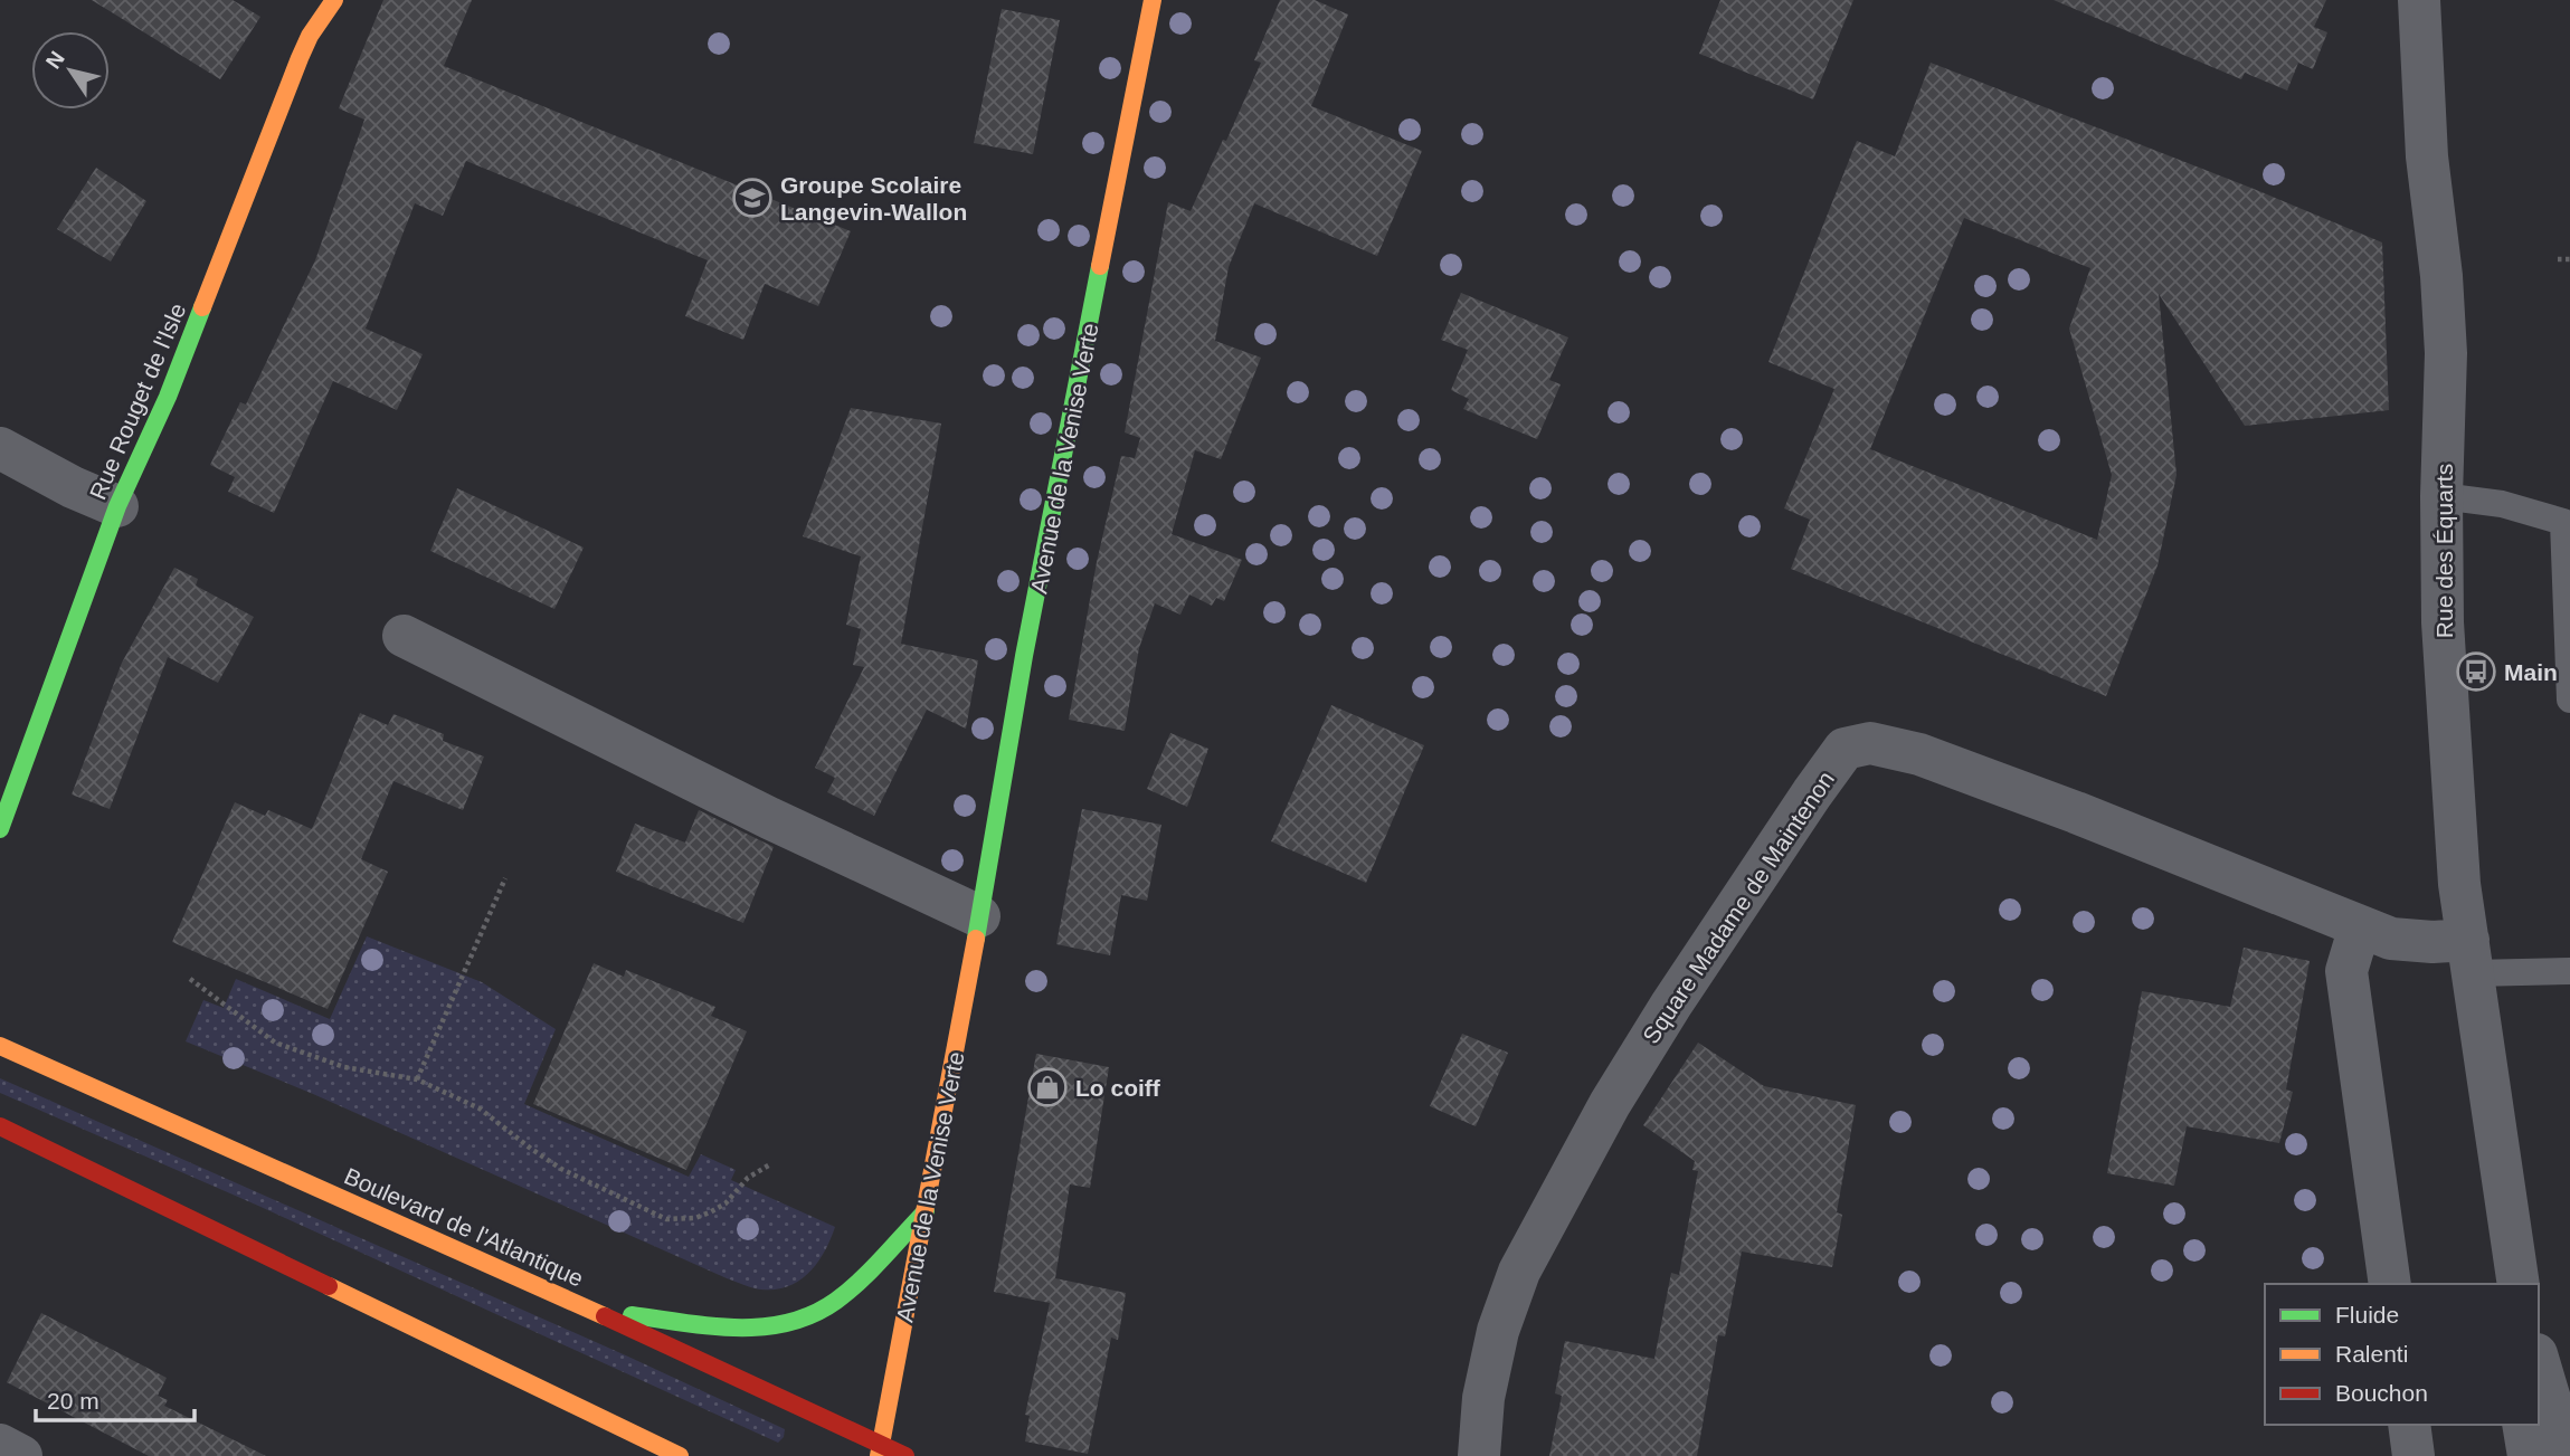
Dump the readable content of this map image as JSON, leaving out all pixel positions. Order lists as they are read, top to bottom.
{
  "streets": {
    "street": [
      "Rue Rouget de l'Isle",
      "Avenue de la Venise Verte",
      "Rue des Équarts",
      "Square Madame de Maintenon",
      "Boulevard de l'Atlantique"
    ]
  },
  "crossings": [
    ["Avenue de la Venise Verte", "Boulevard de l'Atlantique"],
    ["Rue des Équarts", "Square Madame de Maintenon"]
  ],
  "places": {
    "school or university": ["Groupe Scolaire Langevin-Wallon"],
    "bus stop": ["Main"],
    "shop": ["Lo coiff"]
  },
  "legend": ["Fluide", "Ralenti", "Bouchon"],
  "scale_bar": "20 m",
  "north": "top left"
}
